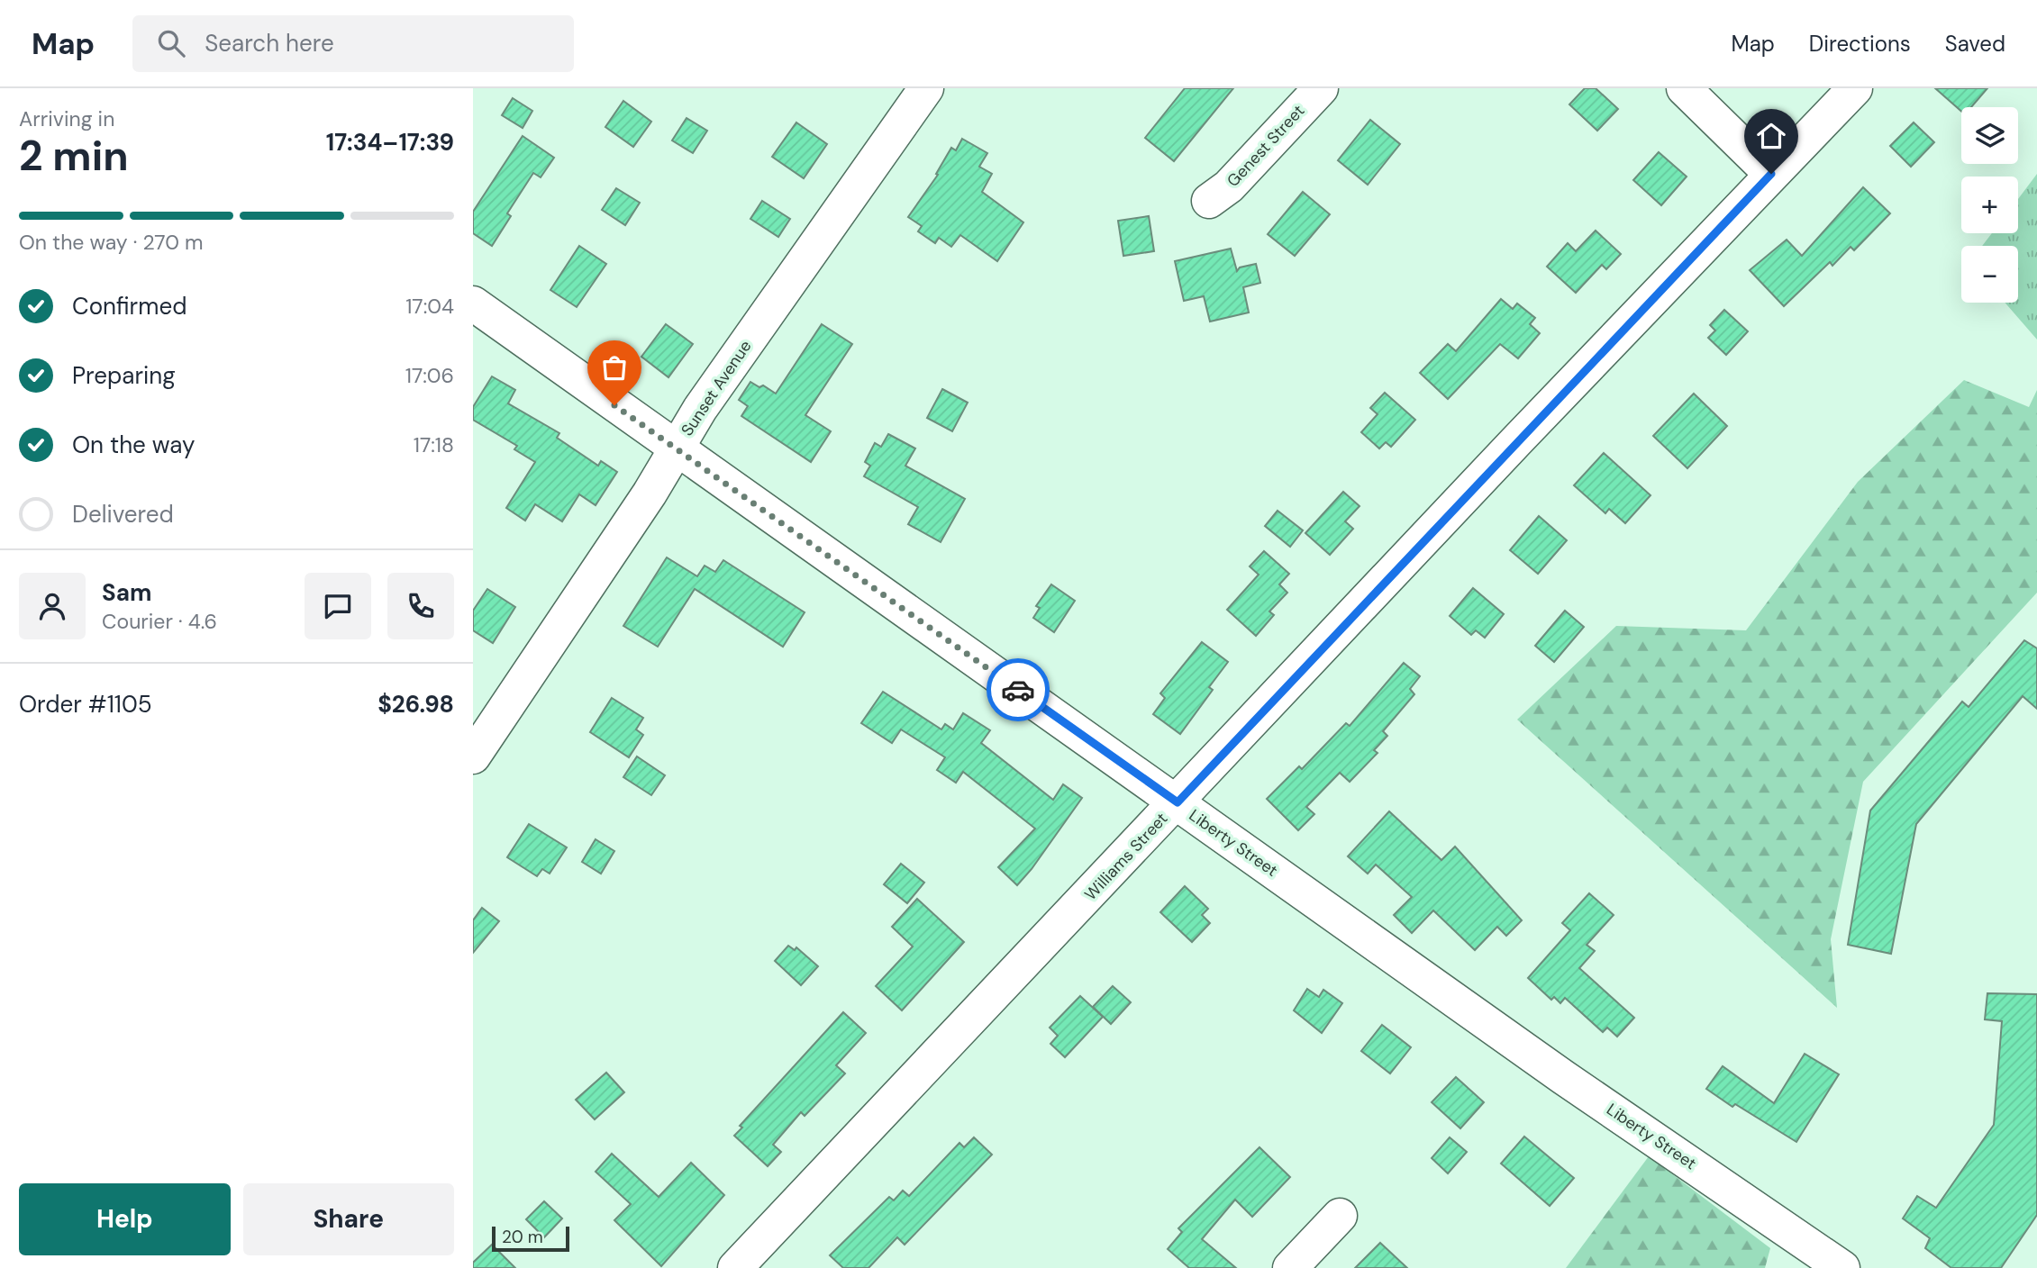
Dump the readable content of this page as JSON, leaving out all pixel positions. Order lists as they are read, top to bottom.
{
  "streets": {
    "street": [
      "Genest Street",
      "Sunset Avenue",
      "Liberty Street",
      "Williams Street"
    ]
  },
  "crossings": [
    ["Sunset Avenue", "Liberty Street"],
    ["Liberty Street", "Williams Street"]
  ],
  "scale_bar": "20 m",
  "page": {
    "header": "Map",
    "search": "Search here",
    "nav": ["Map", "Directions", "Saved"],
    "heading": ["2 min", "Arriving in", "17:34–17:39"],
    "panel": [
      "Sam",
      "Courier · 4.6",
      "Order #1105",
      "$26.98"
    ],
    "map_buttons": ["+", "−"],
    "bar": "On the way · 270 m",
    "list": [
      ["Confirmed", "17:04"],
      ["Preparing", "17:06"],
      ["On the way", "17:18"],
      "Delivered"
    ],
    "buttons": ["Help", "Share"],
    "scale": "20 m"
  }
}
